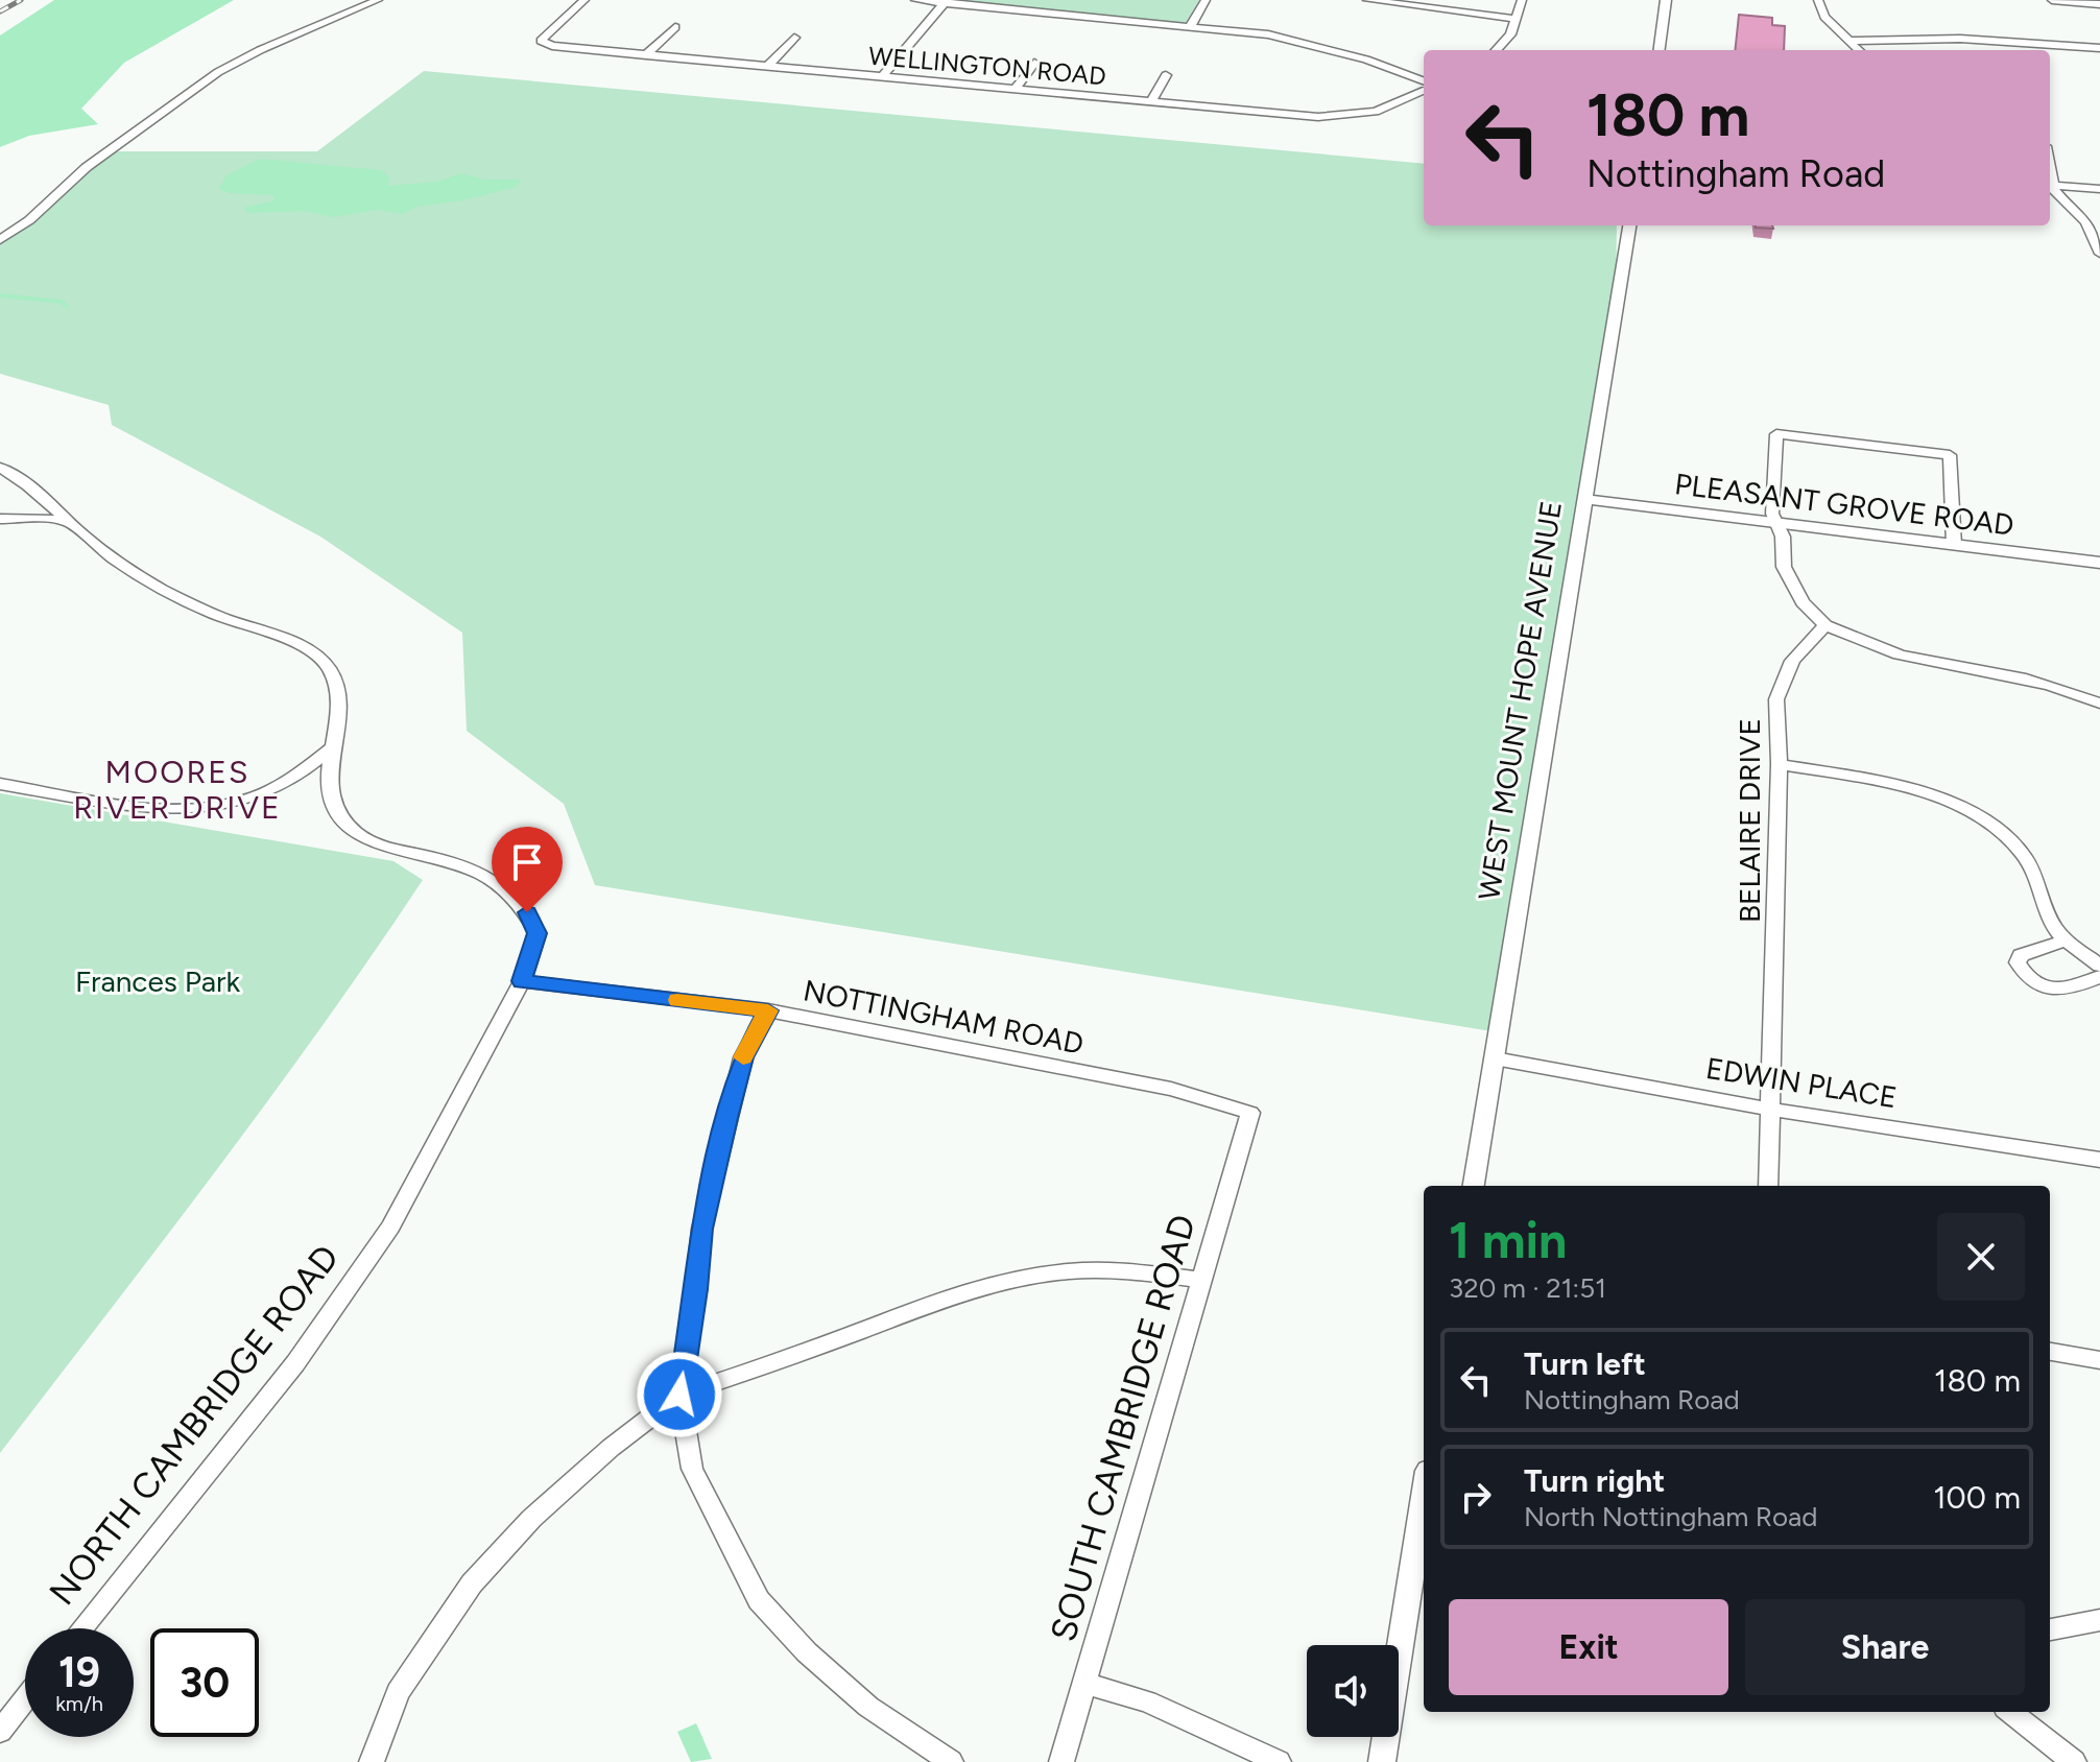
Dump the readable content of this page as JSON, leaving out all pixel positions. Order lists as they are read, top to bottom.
{
  "streets": {
    "street": [
      "WELLINGTON ROAD",
      "PLEASANT GROVE ROAD",
      "WEST MOUNT HOPE AVENUE",
      "BELAIRE DRIVE",
      "NOTTINGHAM ROAD",
      "EDWIN PLACE",
      "NORTH CAMBRIDGE ROAD",
      "SOUTH CAMBRIDGE ROAD"
    ]
  },
  "crossings": [
    ["PLEASANT GROVE ROAD", "WEST MOUNT HOPE AVENUE"],
    ["WEST MOUNT HOPE AVENUE", "EDWIN PLACE"],
    ["BELAIRE DRIVE", "EDWIN PLACE"],
    ["NOTTINGHAM ROAD", "NORTH CAMBRIDGE ROAD"],
    ["NOTTINGHAM ROAD", "SOUTH CAMBRIDGE ROAD"]
  ],
  "districts": ["MOORES RIVER DRIVE"],
  "parks": ["Frances Park"],
  "page": {
    "turn": ["180 m", "Nottingham Road"],
    "heading": ["1 min", "320 m · 21:51"],
    "list": [
      {
        "name": "Turn left",
        "note": "Nottingham Road",
        "value": "180 m"
      },
      {
        "name": "Turn right",
        "note": "North Nottingham Road",
        "value": "100 m"
      }
    ],
    "buttons": ["Exit", "Share"],
    "speed": "19 km/h",
    "limit": "30"
  }
}
